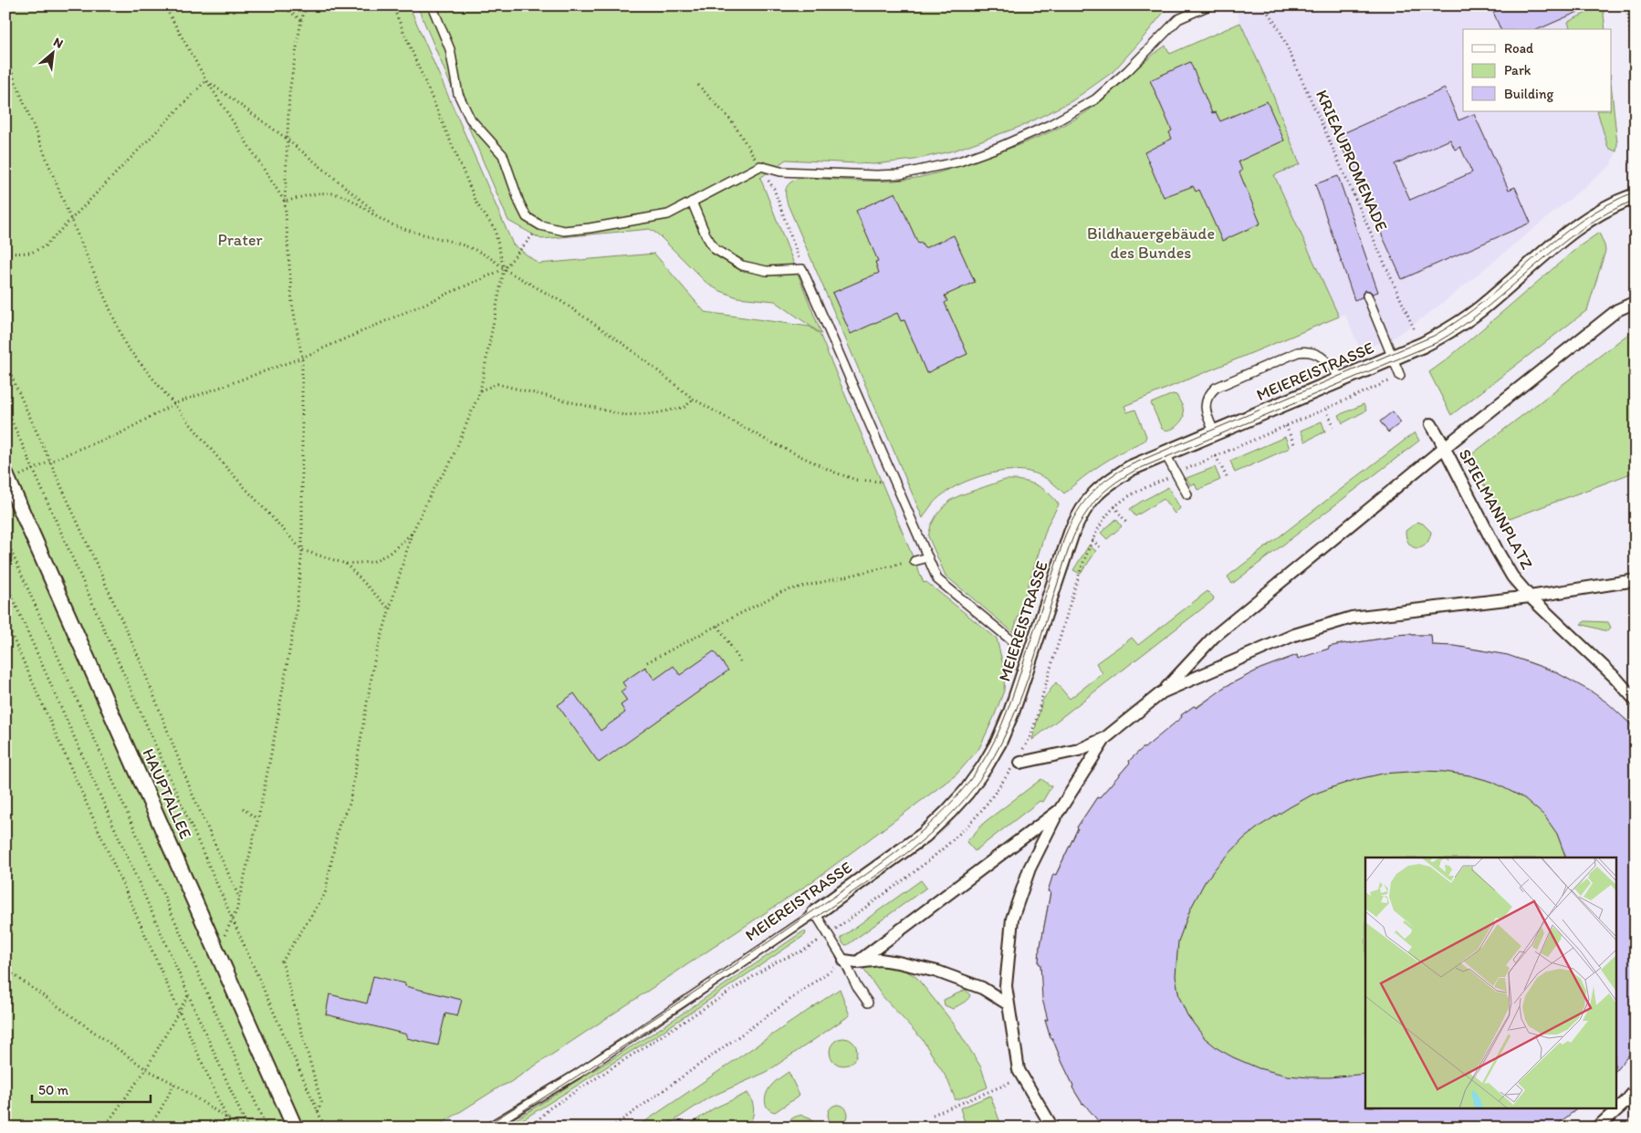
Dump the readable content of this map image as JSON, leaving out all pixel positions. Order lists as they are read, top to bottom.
{
  "streets": {
    "street": ["MEIEREISTRASSE", "SPIELMANNPLATZ", "HAUPTALLEE"],
    "path": ["KRIEAUPROMENADE"]
  },
  "parks": ["Bildhauergebäude des Bundes", "Prater"],
  "legend": ["Road", "Park", "Building"],
  "scale_bar": "50 m",
  "north": "top right"
}
